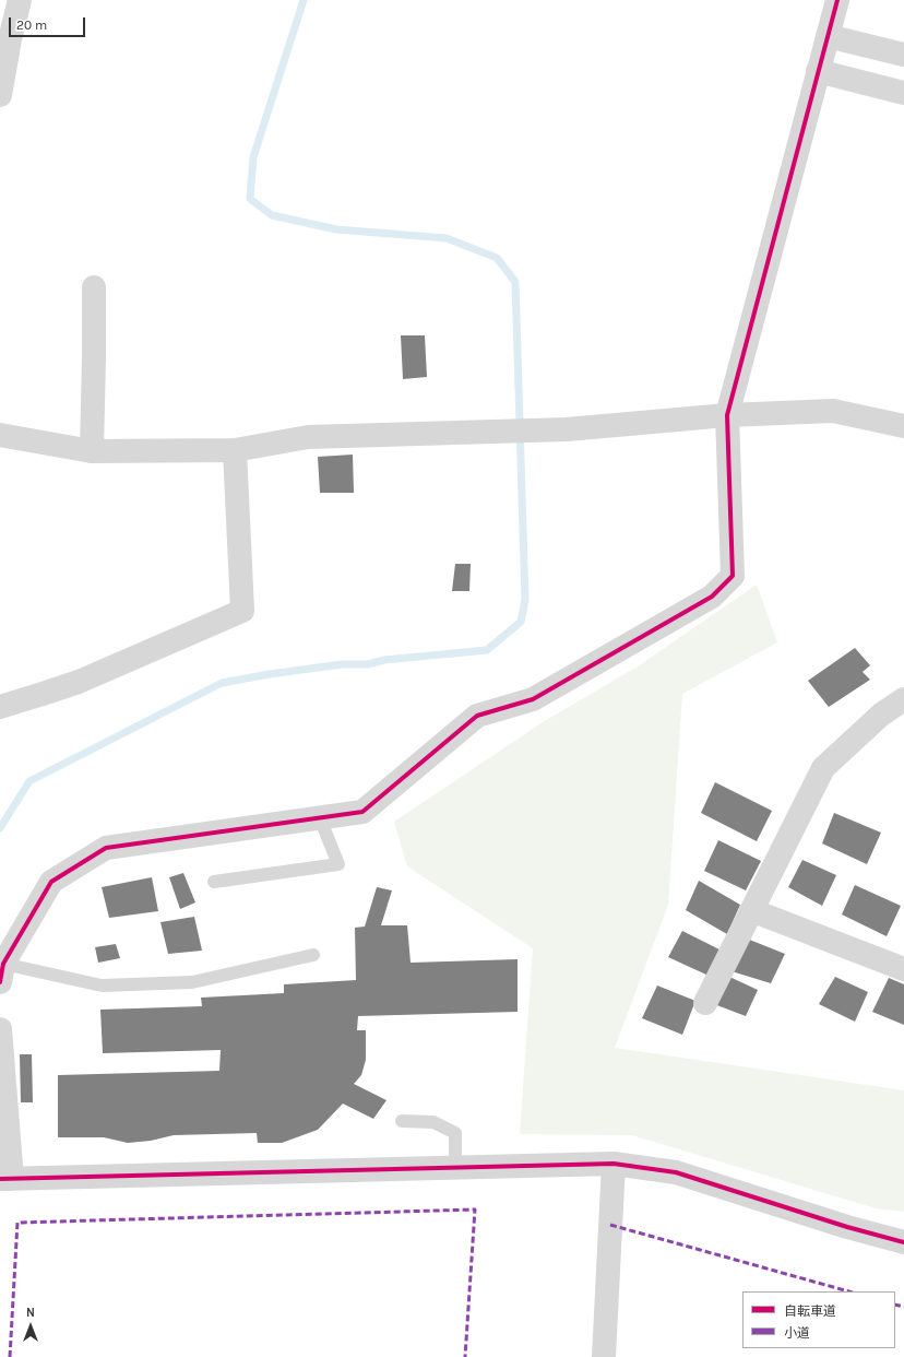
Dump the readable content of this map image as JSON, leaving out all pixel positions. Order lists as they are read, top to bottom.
{
  "legend": ["自転車道", "小道"],
  "scale_bar": "20 m",
  "north": "top"
}
